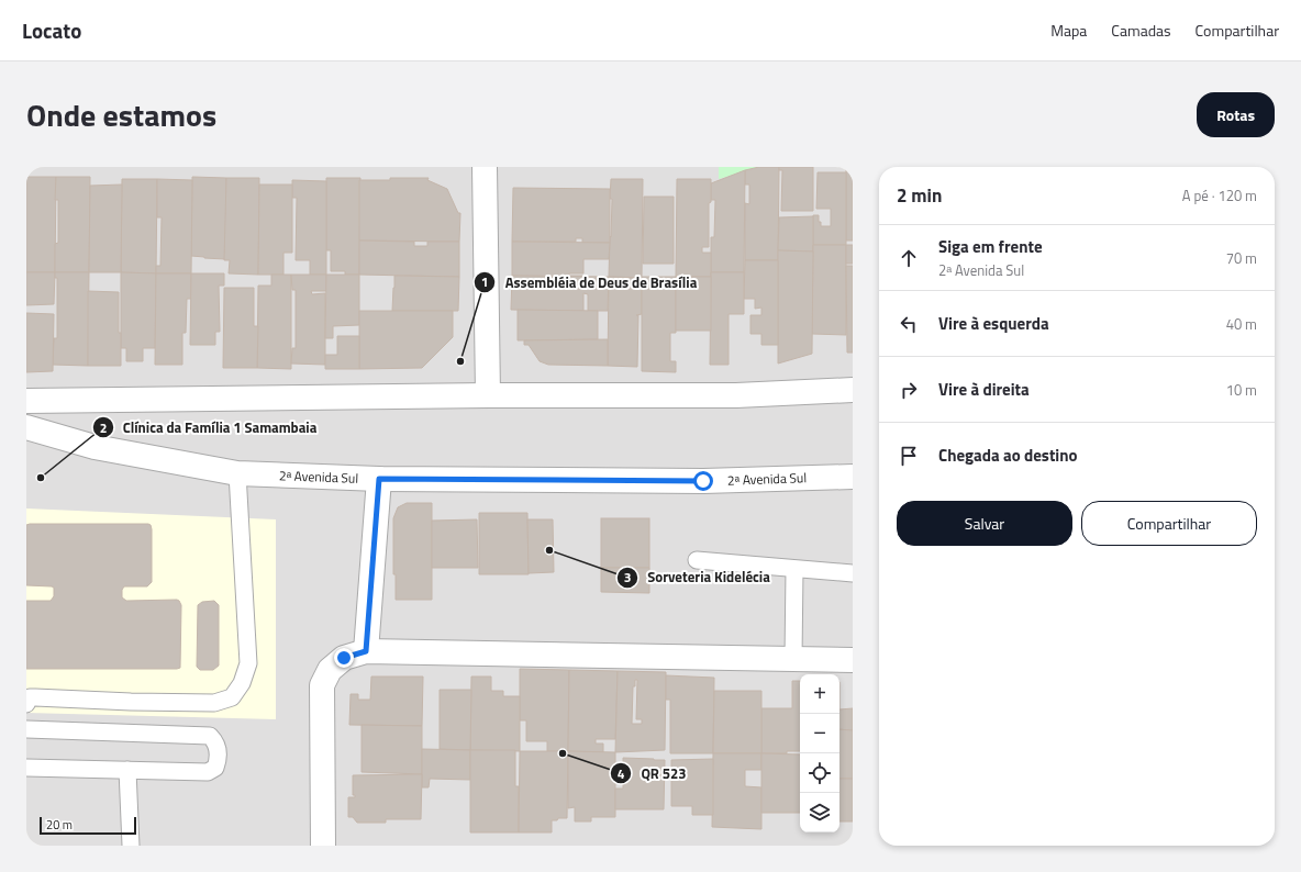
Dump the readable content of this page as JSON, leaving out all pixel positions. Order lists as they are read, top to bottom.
{
  "streets": {
    "street": ["2ᵃ Avenida Sul"]
  },
  "places": [
    "Assembléia de Deus de Brasília",
    "Clínica da Família 1 Samambaia",
    "Sorveteria Kidelécia",
    "QR 523"
  ],
  "scale_bar": "20 m",
  "page": {
    "header": "Locato",
    "nav": ["Mapa", "Camadas", "Compartilhar"],
    "title": "Onde estamos",
    "buttons": [
      "Rotas",
      ["Salvar", "Compartilhar"]
    ],
    "heading": ["2 min", "A pé · 120 m"],
    "list": [
      ["Siga em frente", "2ᵃ Avenida Sul", "70 m"],
      ["Vire à esquerda", "40 m"],
      ["Vire à direita", "10 m"],
      "Chegada ao destino"
    ],
    "map_buttons": ["+", "−"],
    "scale": "20 m"
  }
}
